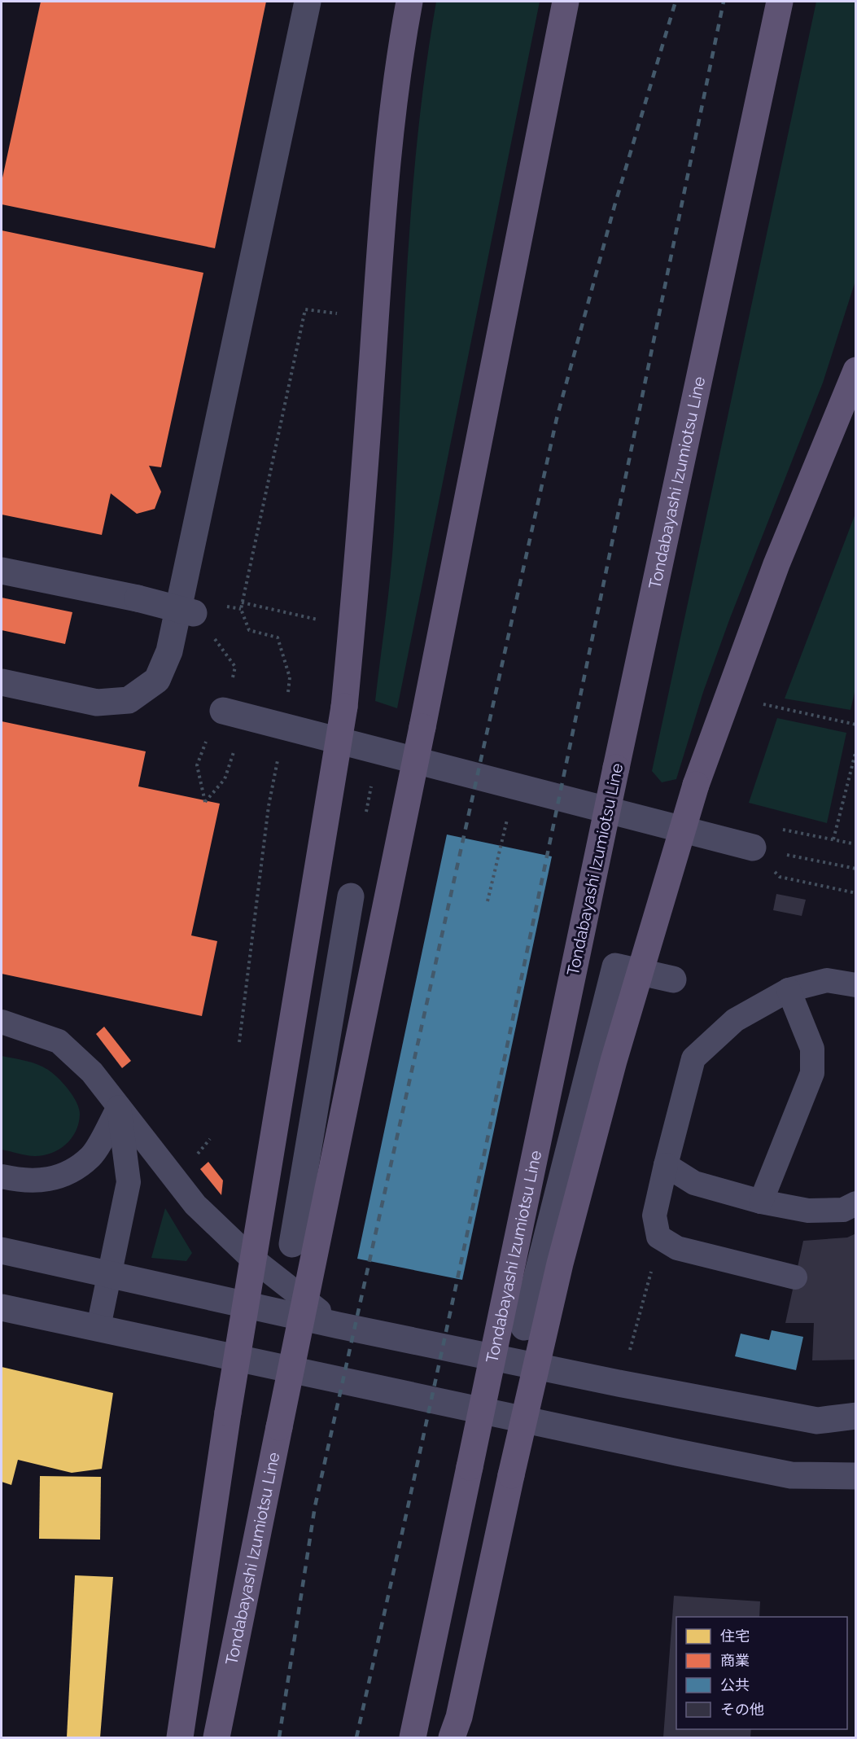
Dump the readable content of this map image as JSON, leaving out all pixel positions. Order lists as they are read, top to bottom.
{
  "streets": {
    "main road": ["Tondabayashi Izumiotsu Line"]
  },
  "legend": [
    "住宅",
    "商業",
    "公共",
    "その他"
  ]
}
